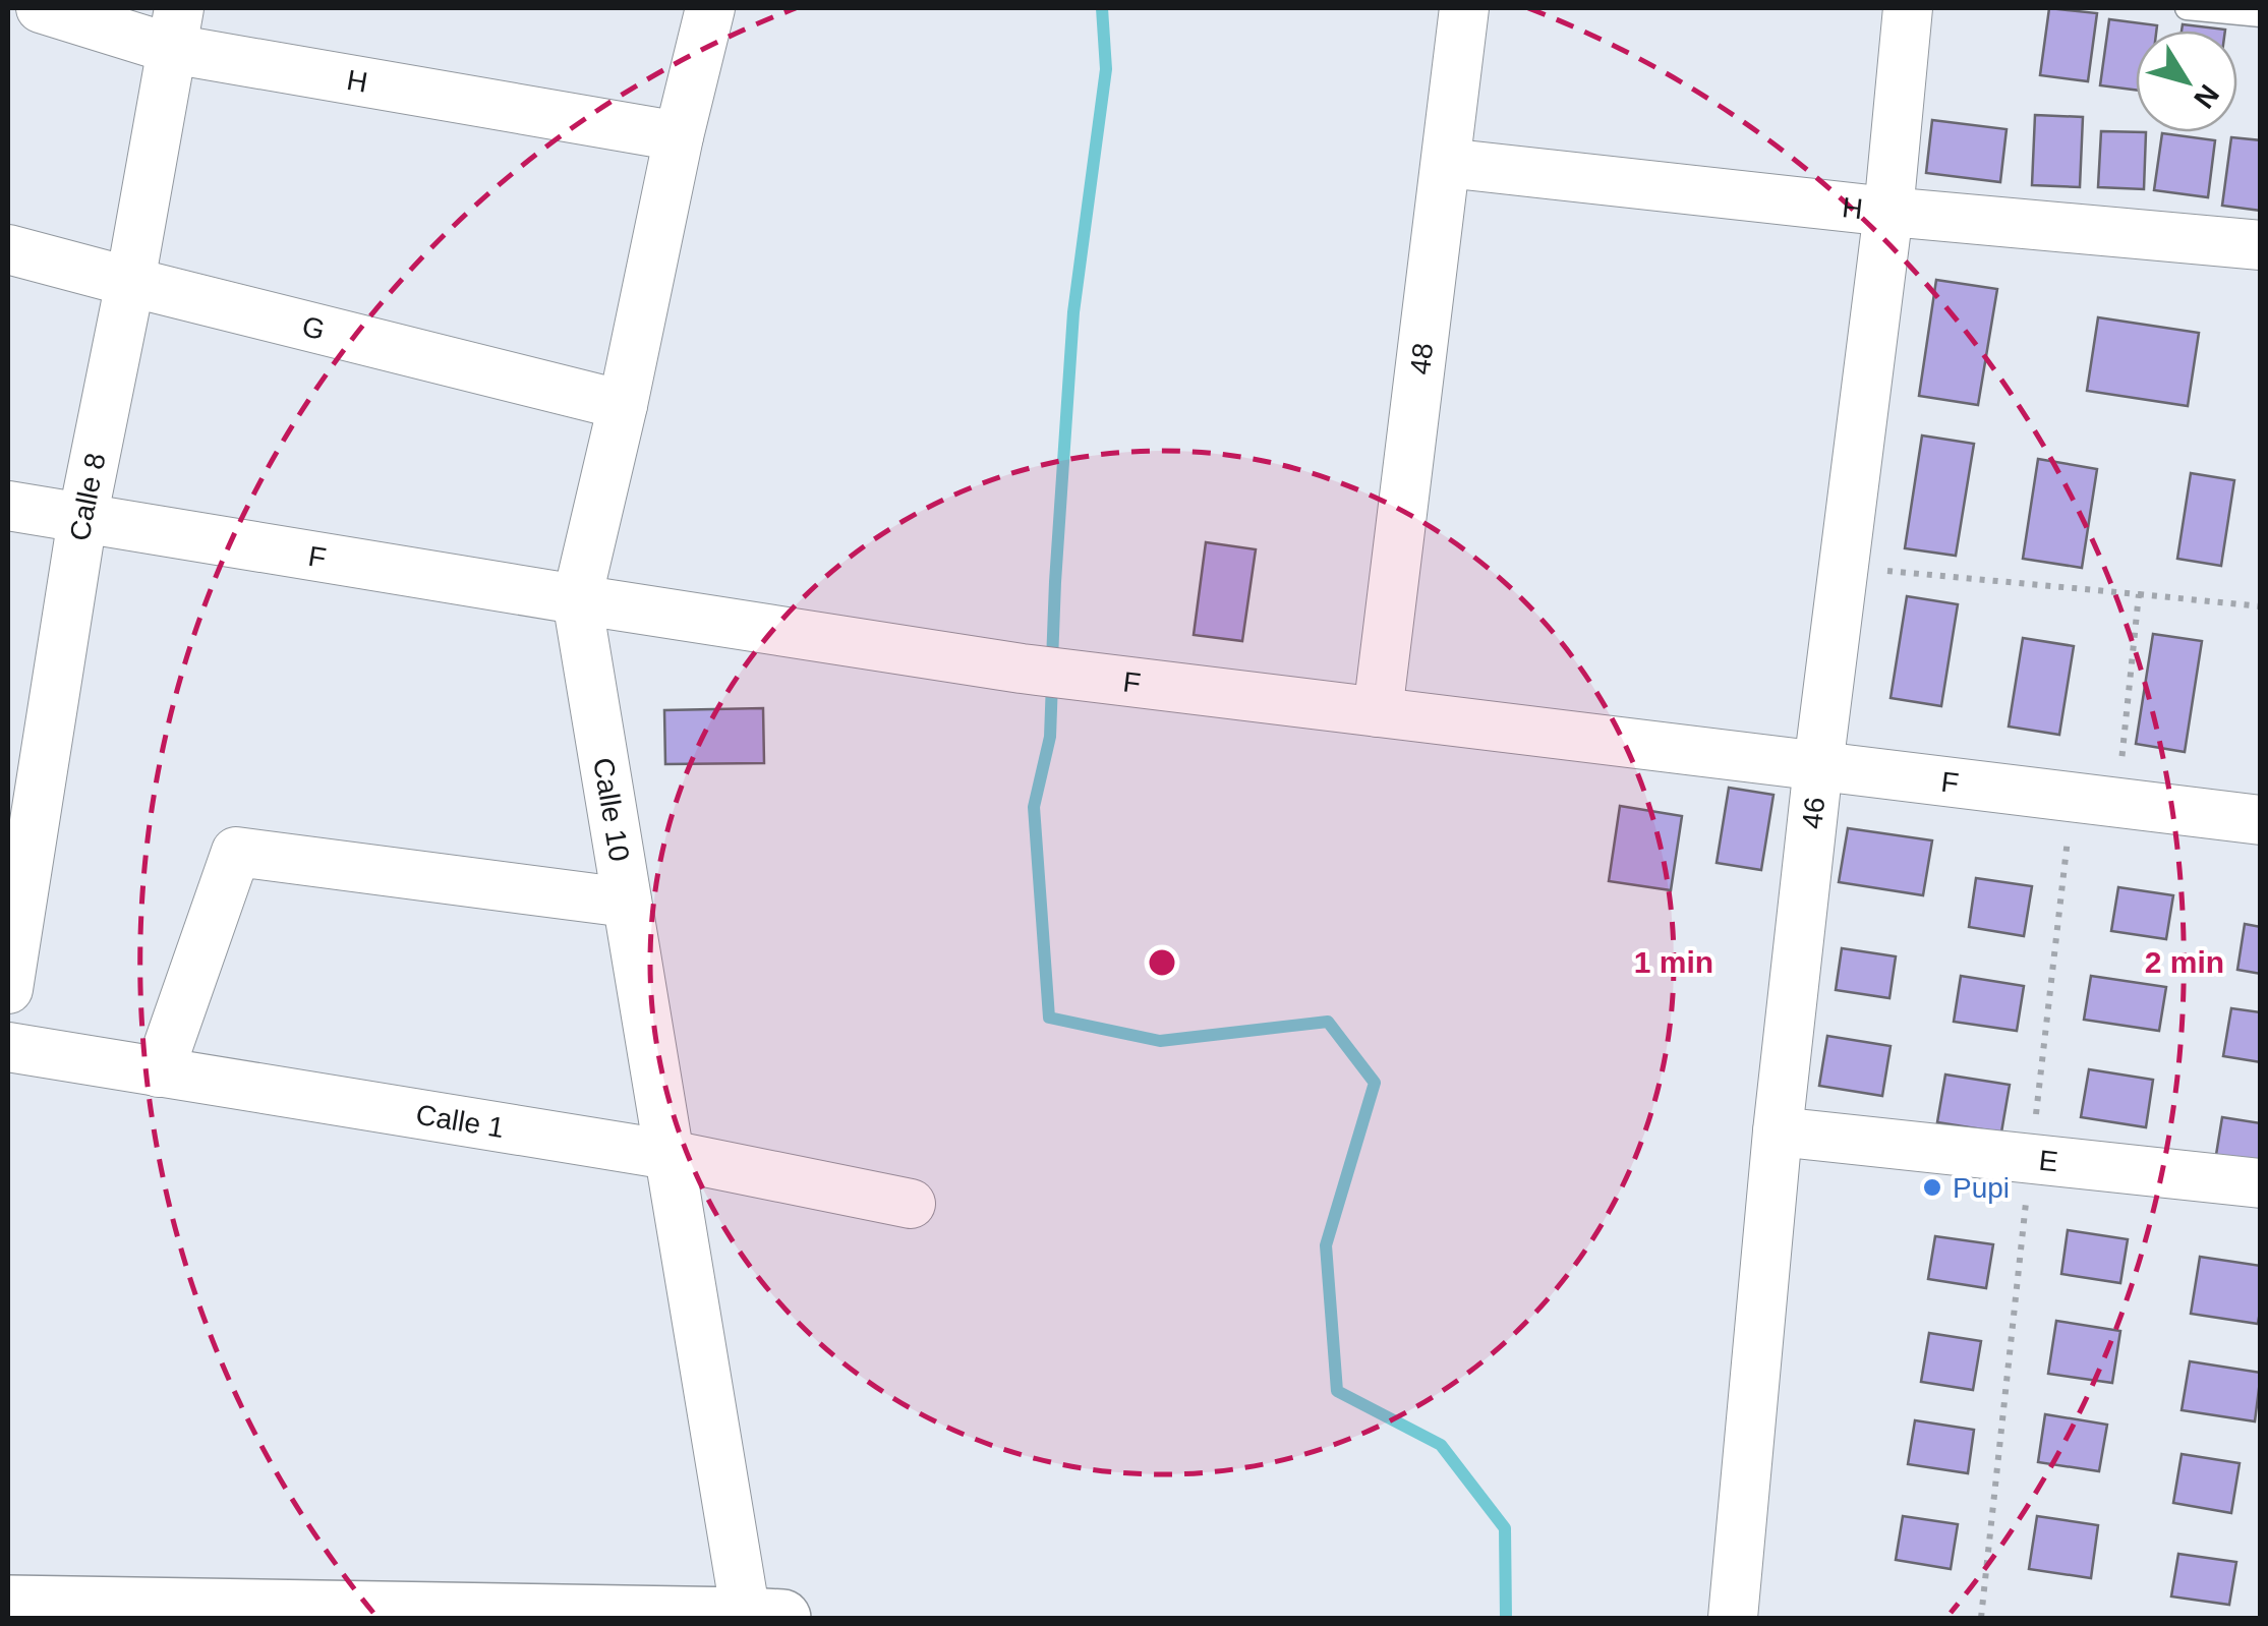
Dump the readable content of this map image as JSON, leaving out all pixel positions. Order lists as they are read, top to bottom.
{
  "streets": {
    "street": [
      "H",
      "G",
      "48",
      "Calle 8",
      "F",
      "Calle 10",
      "46",
      "Calle 1",
      "E"
    ]
  },
  "crossings": [
    ["H", "48"],
    ["H", "Calle 8"],
    ["H", "Calle 10"],
    ["H", "46"],
    ["G", "Calle 8"],
    ["G", "Calle 10"],
    ["48", "F"],
    ["Calle 8", "F"],
    ["F", "Calle 10"],
    ["F", "46"],
    ["Calle 10", "Calle 1"],
    ["46", "E"]
  ],
  "places": ["Pupi"],
  "north": "bottom right",
  "rings": ["1 min", "2 min"]
}
